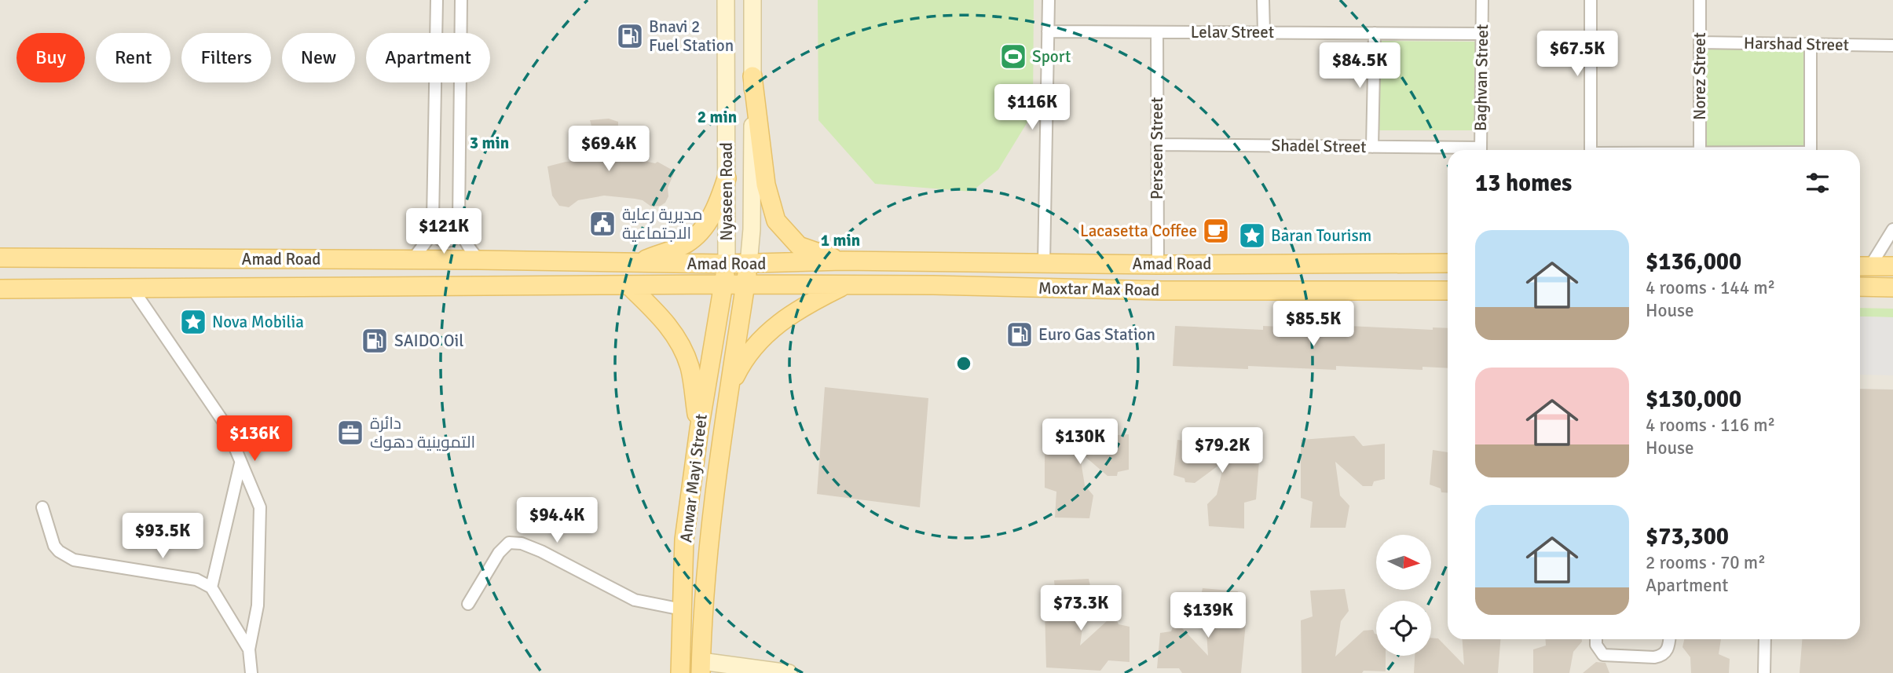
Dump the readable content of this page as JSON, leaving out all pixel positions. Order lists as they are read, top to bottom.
{
  "streets": {
    "main road": [
      "Nyaseen Road",
      "Amad Road",
      "Moxtar Max Road",
      "Anwar Mayi Street"
    ],
    "street": [
      "Lelav Street",
      "Harshad Street",
      "Norez Street",
      "Baghvan Street",
      "Shadel Street",
      "Perseen Street"
    ]
  },
  "crossings": [
    ["Lelav Street", "Baghvan Street"],
    ["Lelav Street", "Perseen Street"],
    ["Harshad Street", "Norez Street"],
    ["Shadel Street", "Perseen Street"],
    ["Perseen Street", "Amad Road"],
    ["Nyaseen Road", "Amad Road"],
    ["Nyaseen Road", "Anwar Mayi Street"],
    ["Amad Road", "Moxtar Max Road"],
    ["Amad Road", "Anwar Mayi Street"],
    ["Moxtar Max Road", "Anwar Mayi Street"]
  ],
  "places": {
    "fuel station": ["Bnavi 2 Fuel Station", "Euro Gas Station", "SAIDO Oil"],
    "sports": ["Sport"],
    "public building": ["مديرية رعاية الاجتماعية"],
    "cafe": ["Lacasetta Coffee"],
    "place": ["Baran Tourism", "Nova Mobilia"],
    "office": ["دائرة التموينية دهوك"]
  },
  "north": "right",
  "page": {
    "price": [
      "$67.5K",
      "$84.5K",
      "$116K",
      "$69.4K",
      "$121K",
      "$85.5K",
      "$136K",
      "$130K",
      "$79.2K",
      "$94.4K",
      "$93.5K",
      "$73.3K",
      "$139K"
    ],
    "chip": [
      "Buy",
      "Rent",
      "Filters",
      "New",
      "Apartment"
    ],
    "heading": "13 homes",
    "list": [
      {
        "name": "$136,000",
        "note": "4 rooms · 144 m² · House"
      },
      {
        "name": "$130,000",
        "note": "4 rooms · 116 m² · House"
      },
      {
        "name": "$73,300",
        "note": "2 rooms · 70 m² · Apartment"
      }
    ]
  },
  "rings": ["2 min", "3 min", "1 min"]
}
